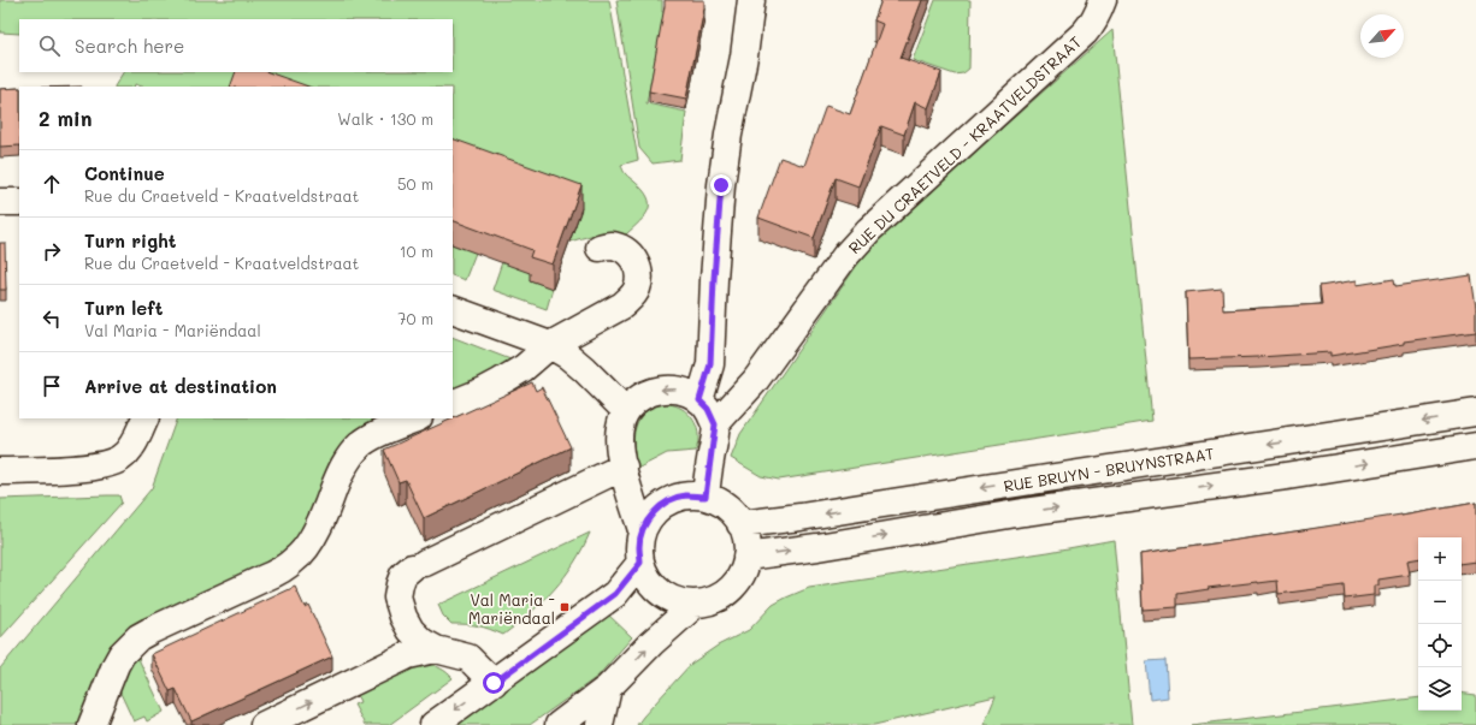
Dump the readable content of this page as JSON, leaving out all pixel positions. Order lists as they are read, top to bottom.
{
  "streets": {
    "street": ["RUE DU CRAETVELD - KRAATVELDSTRAAT", "RUE BRUYN - BRUYNSTRAAT"]
  },
  "places": {
    "transit": ["Val Maria - Mariëndaal"]
  },
  "north": "top right",
  "page": {
    "search": "Search here",
    "heading": ["2 min", "Walk · 130 m"],
    "list": [
      ["Continue", "Rue du Craetveld - Kraatveldstraat", "50 m"],
      ["Turn right", "Rue du Craetveld - Kraatveldstraat", "10 m"],
      ["Turn left", "Val Maria - Mariëndaal", "70 m"],
      "Arrive at destination"
    ],
    "map_buttons": ["+", "−"]
  }
}
